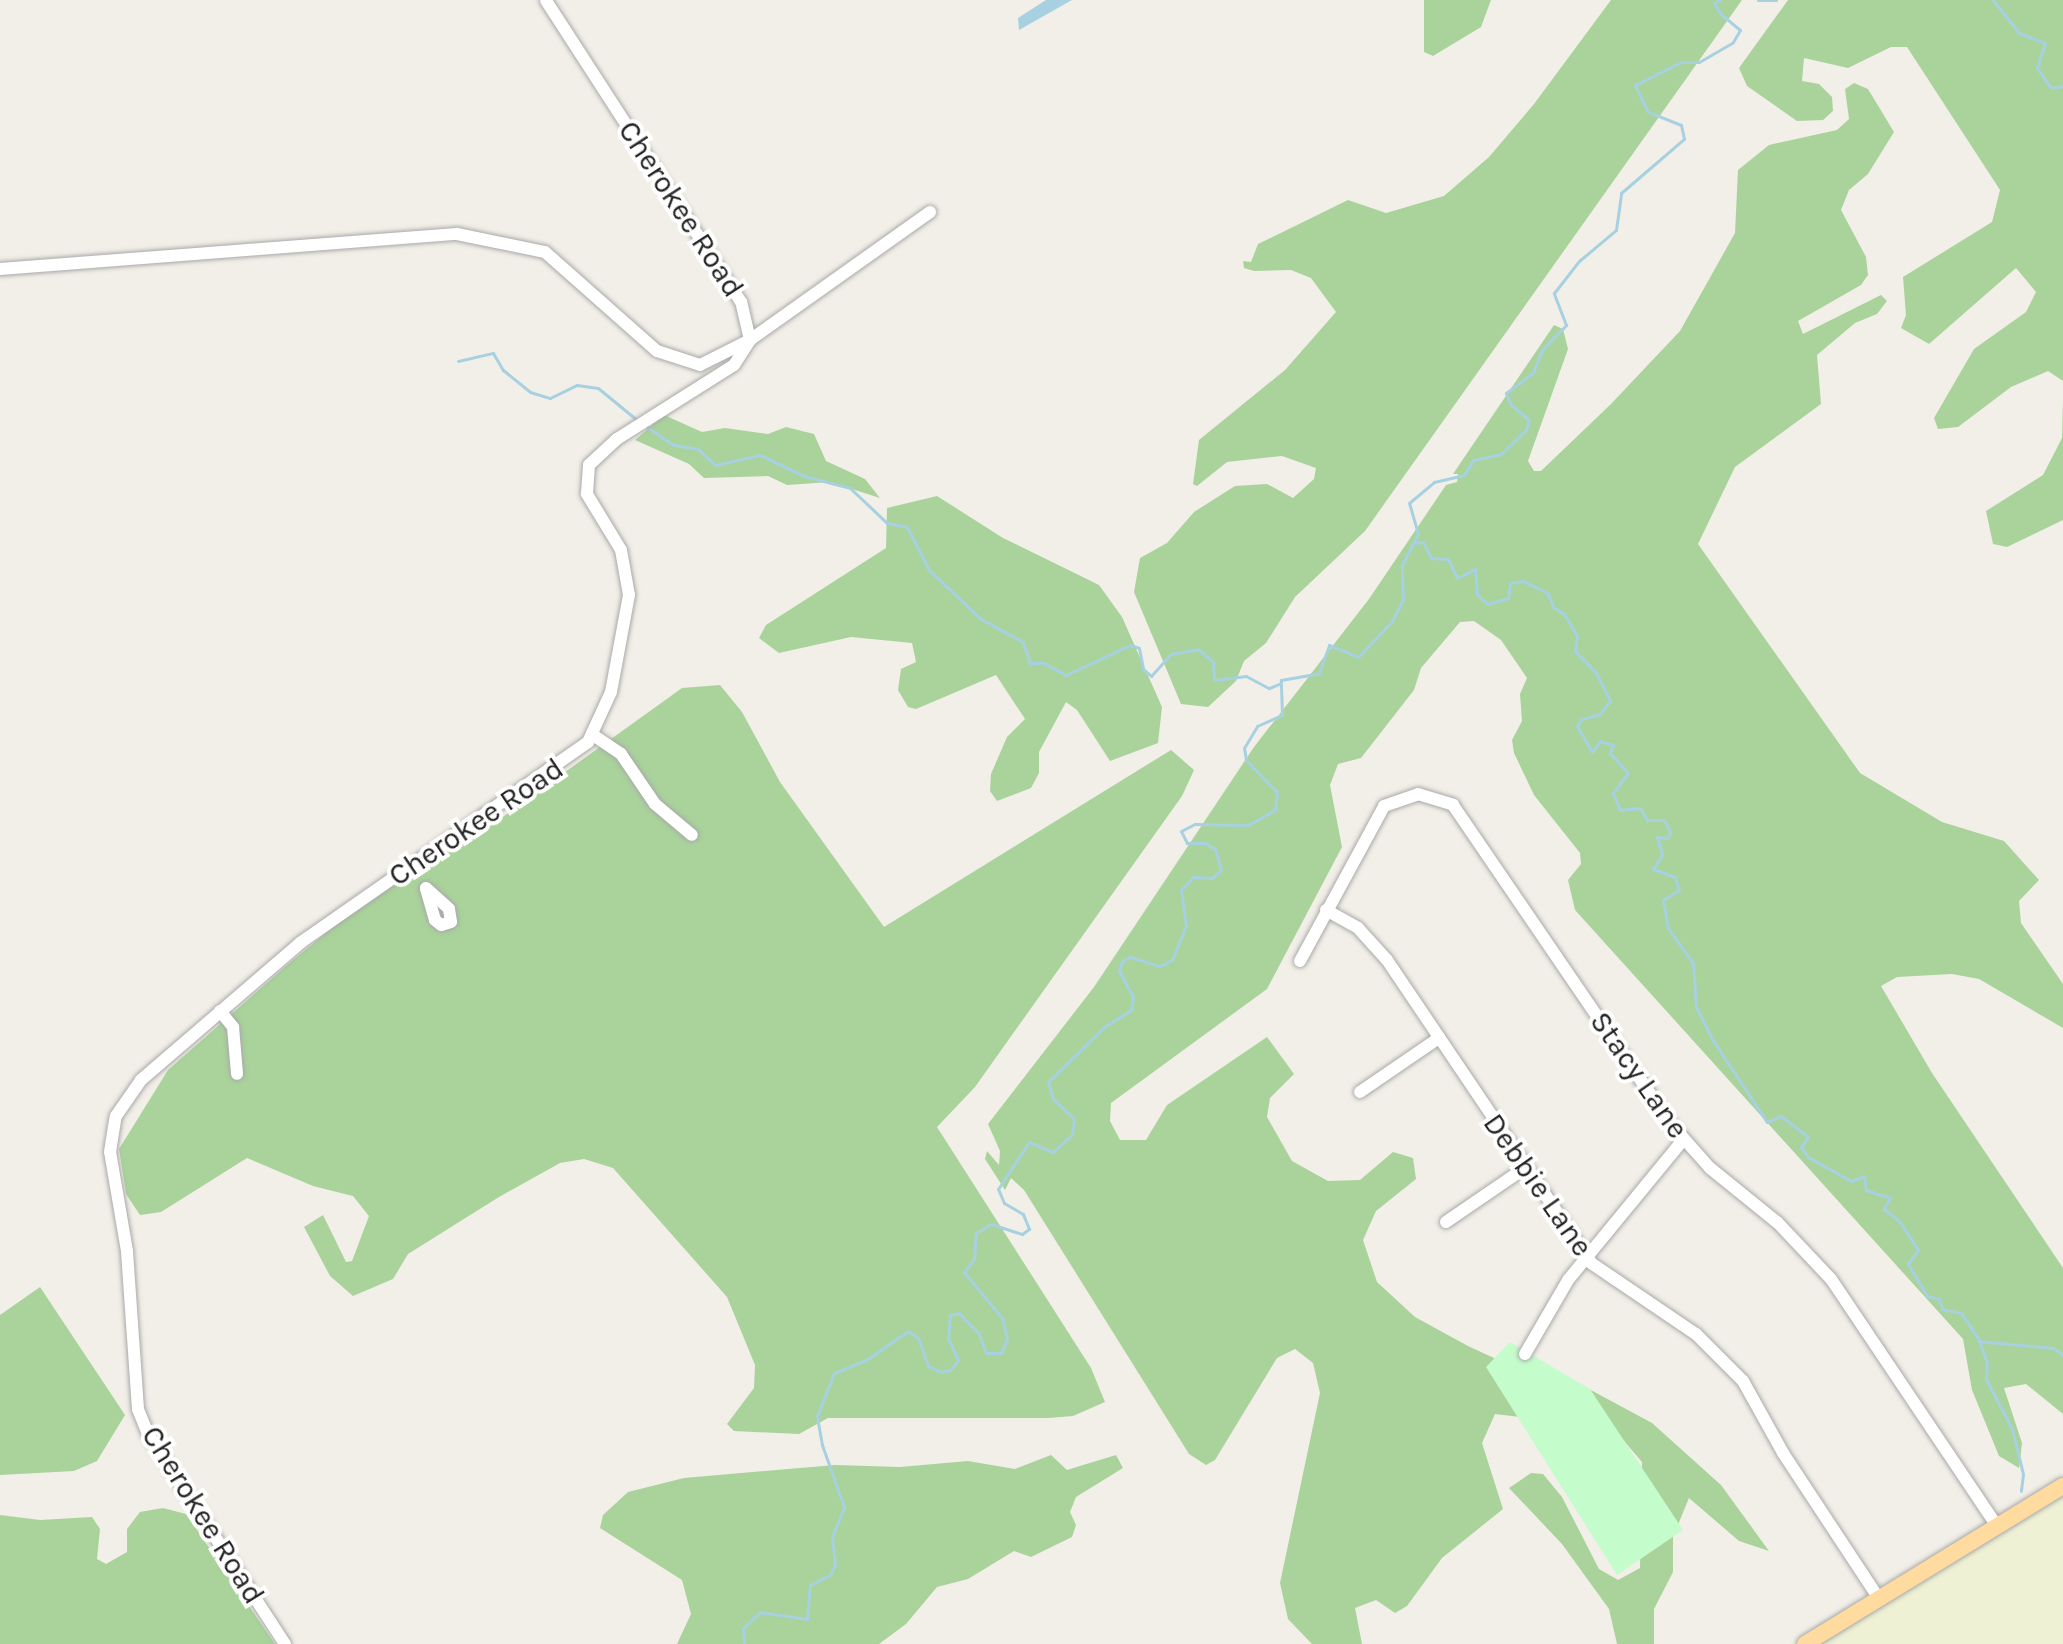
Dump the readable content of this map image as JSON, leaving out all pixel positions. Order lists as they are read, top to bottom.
{
  "streets": {
    "street": ["Cherokee Road", "Stacy Lane", "Debbie Lane"]
  },
  "crossings": [
    ["Stacy Lane", "Debbie Lane"]
  ]
}
